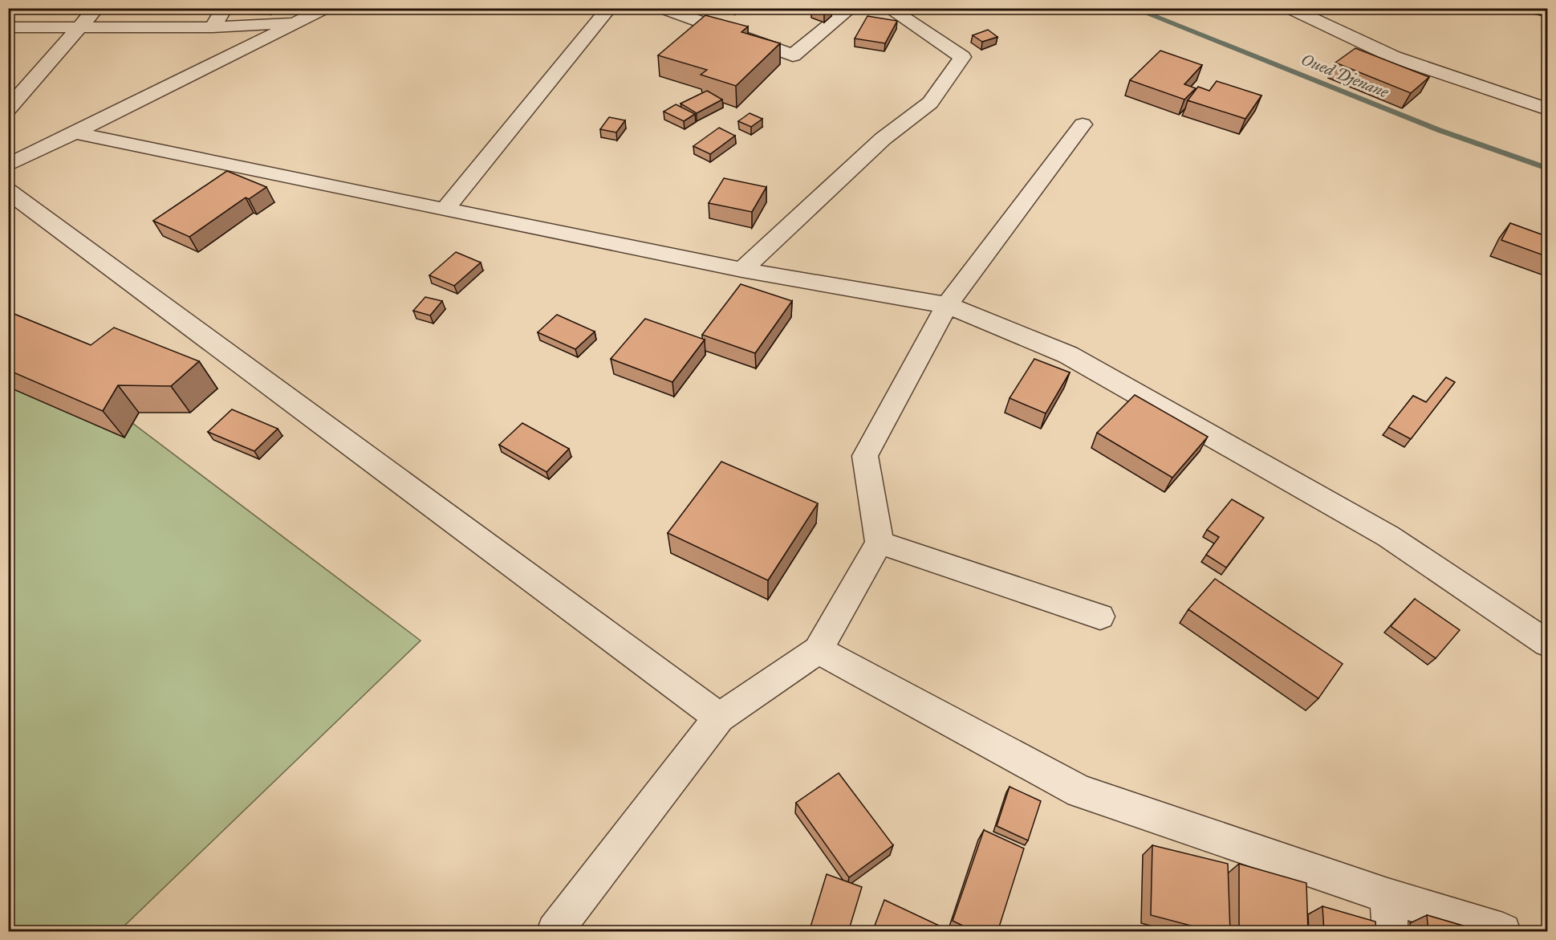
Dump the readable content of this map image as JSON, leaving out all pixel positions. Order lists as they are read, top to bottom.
{
  "water": ["Oued Djenane"]
}
